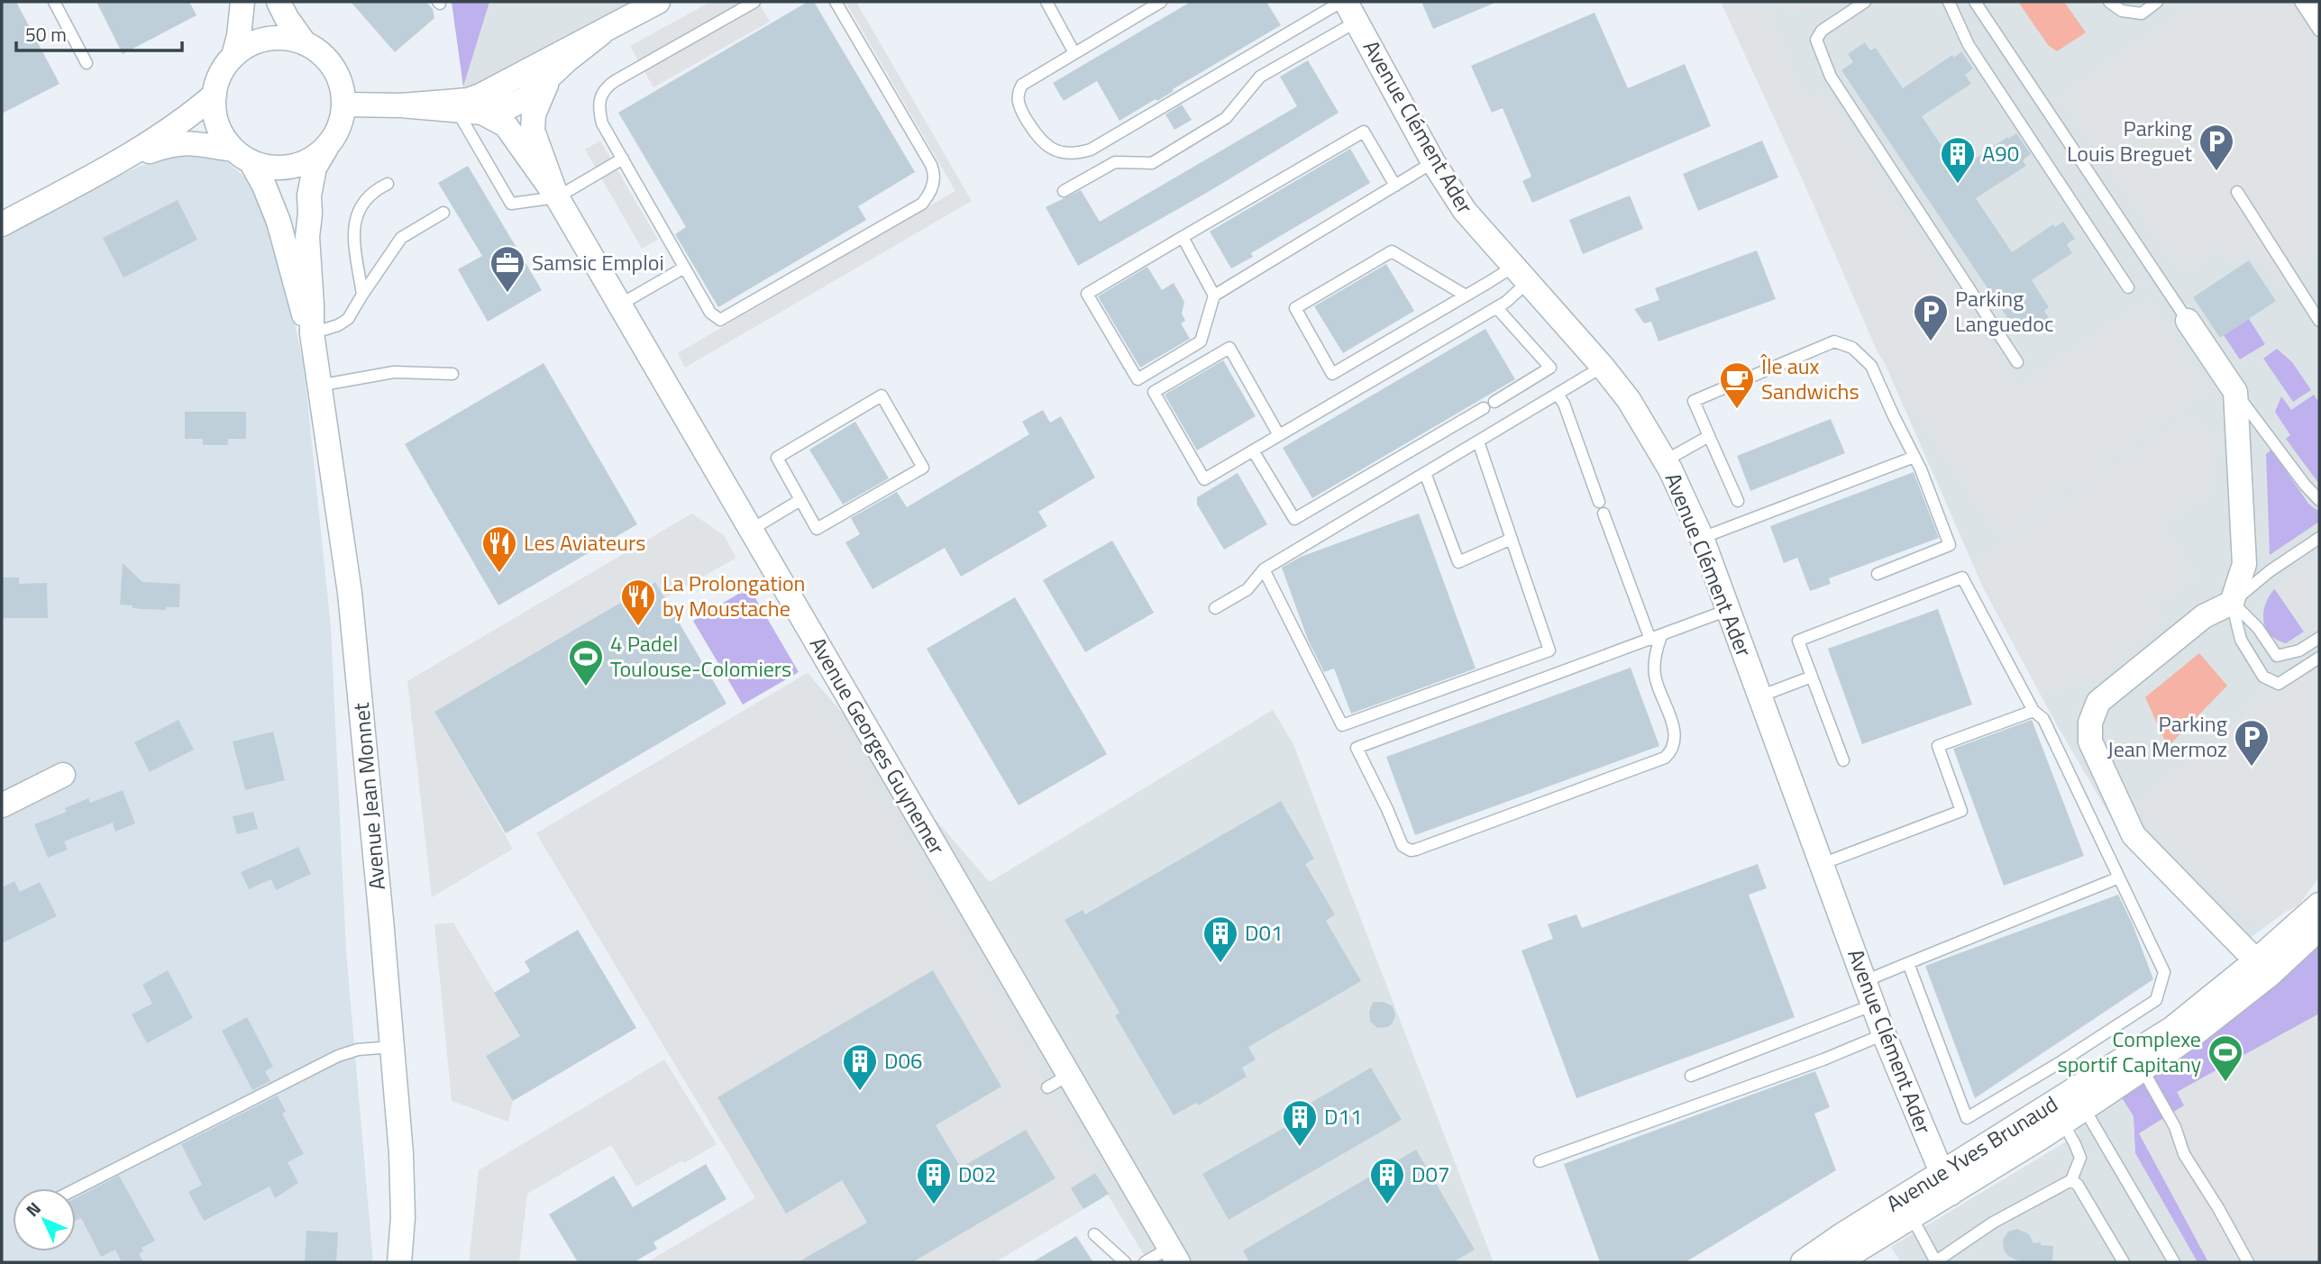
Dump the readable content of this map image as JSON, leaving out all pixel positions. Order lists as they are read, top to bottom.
{
  "streets": {
    "street": [
      "Avenue Clément Ader",
      "Avenue Georges Guynemer",
      "Avenue Jean Monnet",
      "Avenue Yves Brunaud"
    ]
  },
  "crossings": [
    ["Avenue Clément Ader", "Avenue Yves Brunaud"]
  ],
  "places": {
    "parking": ["Parking Louis Breguet", "Parking Languedoc", "Parking Jean Mermoz"],
    "building": [
      "A90",
      "D01",
      "D06",
      "D11",
      "D02",
      "D07"
    ],
    "office": ["Samsic Emploi"],
    "cafe": ["Île aux Sandwichs"],
    "restaurant": ["Les Aviateurs", "La Prolongation by Moustache"],
    "sports": ["4 Padel Toulouse-Colomiers", "Complexe sportif Capitany"]
  },
  "scale_bar": "50 m",
  "north": "top left"
}
